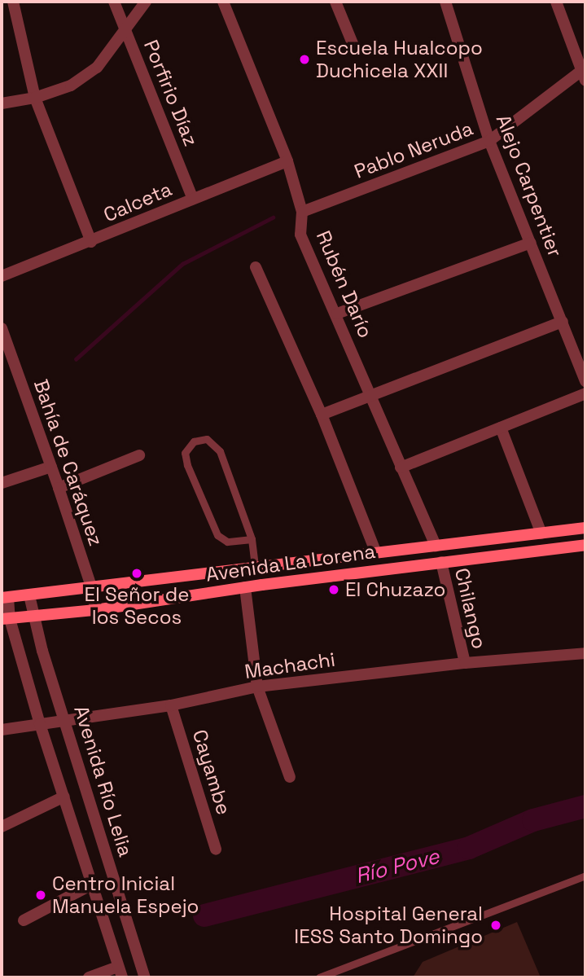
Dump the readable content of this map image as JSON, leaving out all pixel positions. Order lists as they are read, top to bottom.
{
  "streets": {
    "main road": ["Avenida La Lorena"],
    "street": [
      "Porfirio Díaz",
      "Pablo Neruda",
      "Alejo Carpentier",
      "Calceta",
      "Rubén Darío",
      "Bahía de Caráquez",
      "Chilango",
      "Machachi",
      "Cayambe",
      "Avenida Río Lelia"
    ]
  },
  "crossings": [
    ["Porfirio Díaz", "Calceta"],
    ["Pablo Neruda", "Alejo Carpentier"],
    ["Pablo Neruda", "Rubén Darío"],
    ["Calceta", "Rubén Darío"],
    ["Rubén Darío", "Avenida La Lorena"],
    ["Bahía de Caráquez", "Avenida La Lorena"],
    ["Avenida La Lorena", "Chilango"],
    ["Avenida La Lorena", "Avenida Río Lelia"],
    ["Chilango", "Machachi"],
    ["Machachi", "Cayambe"],
    ["Machachi", "Avenida Río Lelia"]
  ],
  "water": ["Río Pove"],
  "places": [
    "Escuela Hualcopo Duchicela XXII",
    "El Señor de los Secos",
    "El Chuzazo",
    "Centro Inicial Manuela Espejo",
    "Hospital General IESS Santo Domingo"
  ]
}
